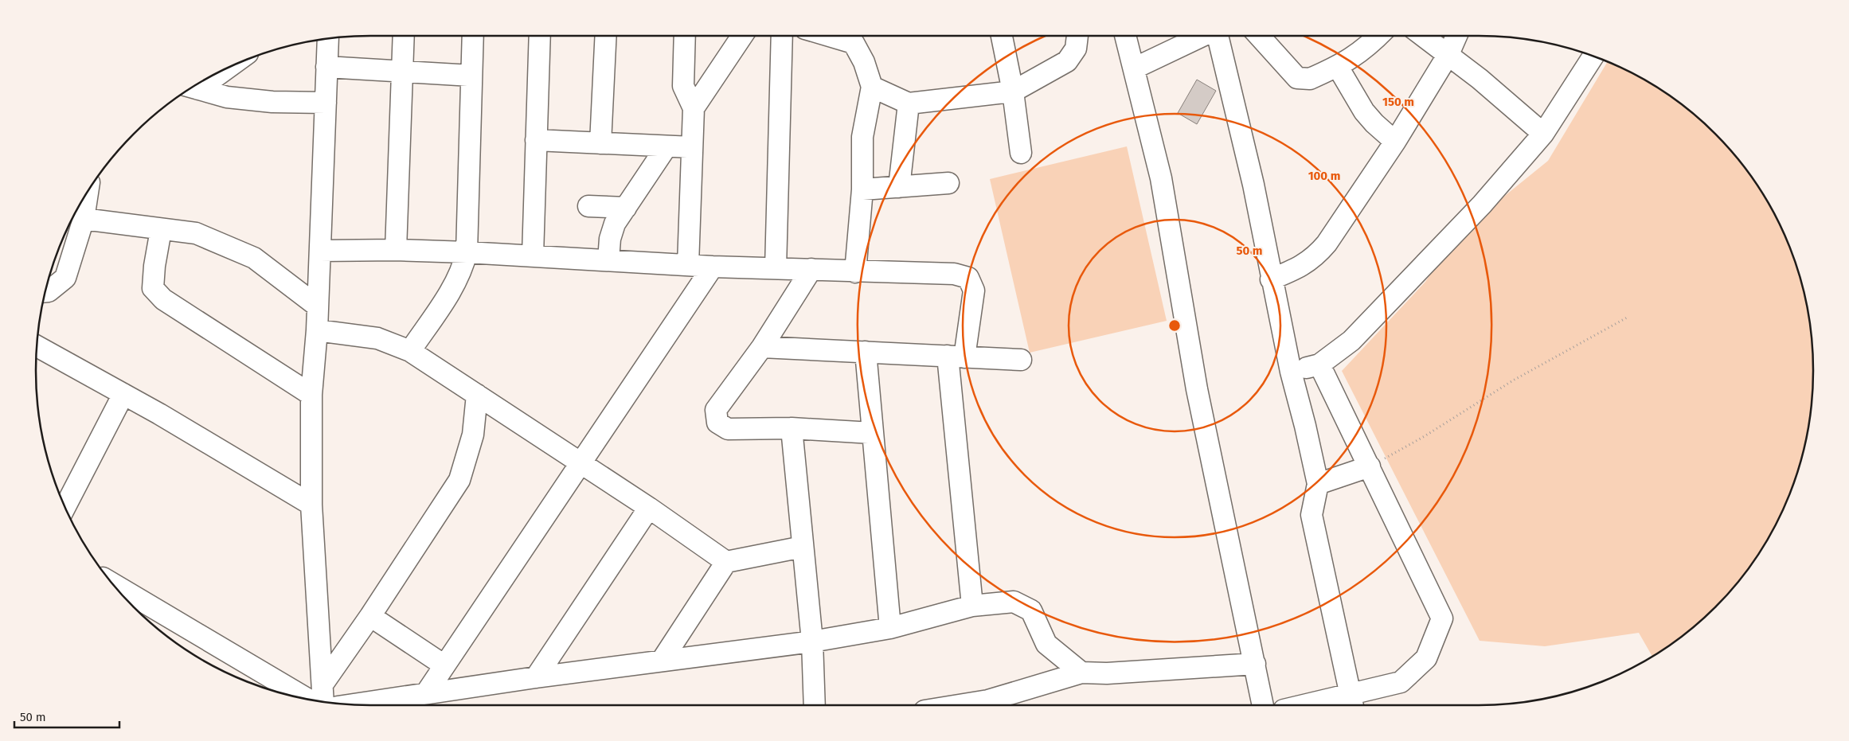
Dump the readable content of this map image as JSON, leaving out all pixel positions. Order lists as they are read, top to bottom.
{
  "scale_bar": "50 m",
  "rings": ["150 m", "100 m", "50 m"]
}
